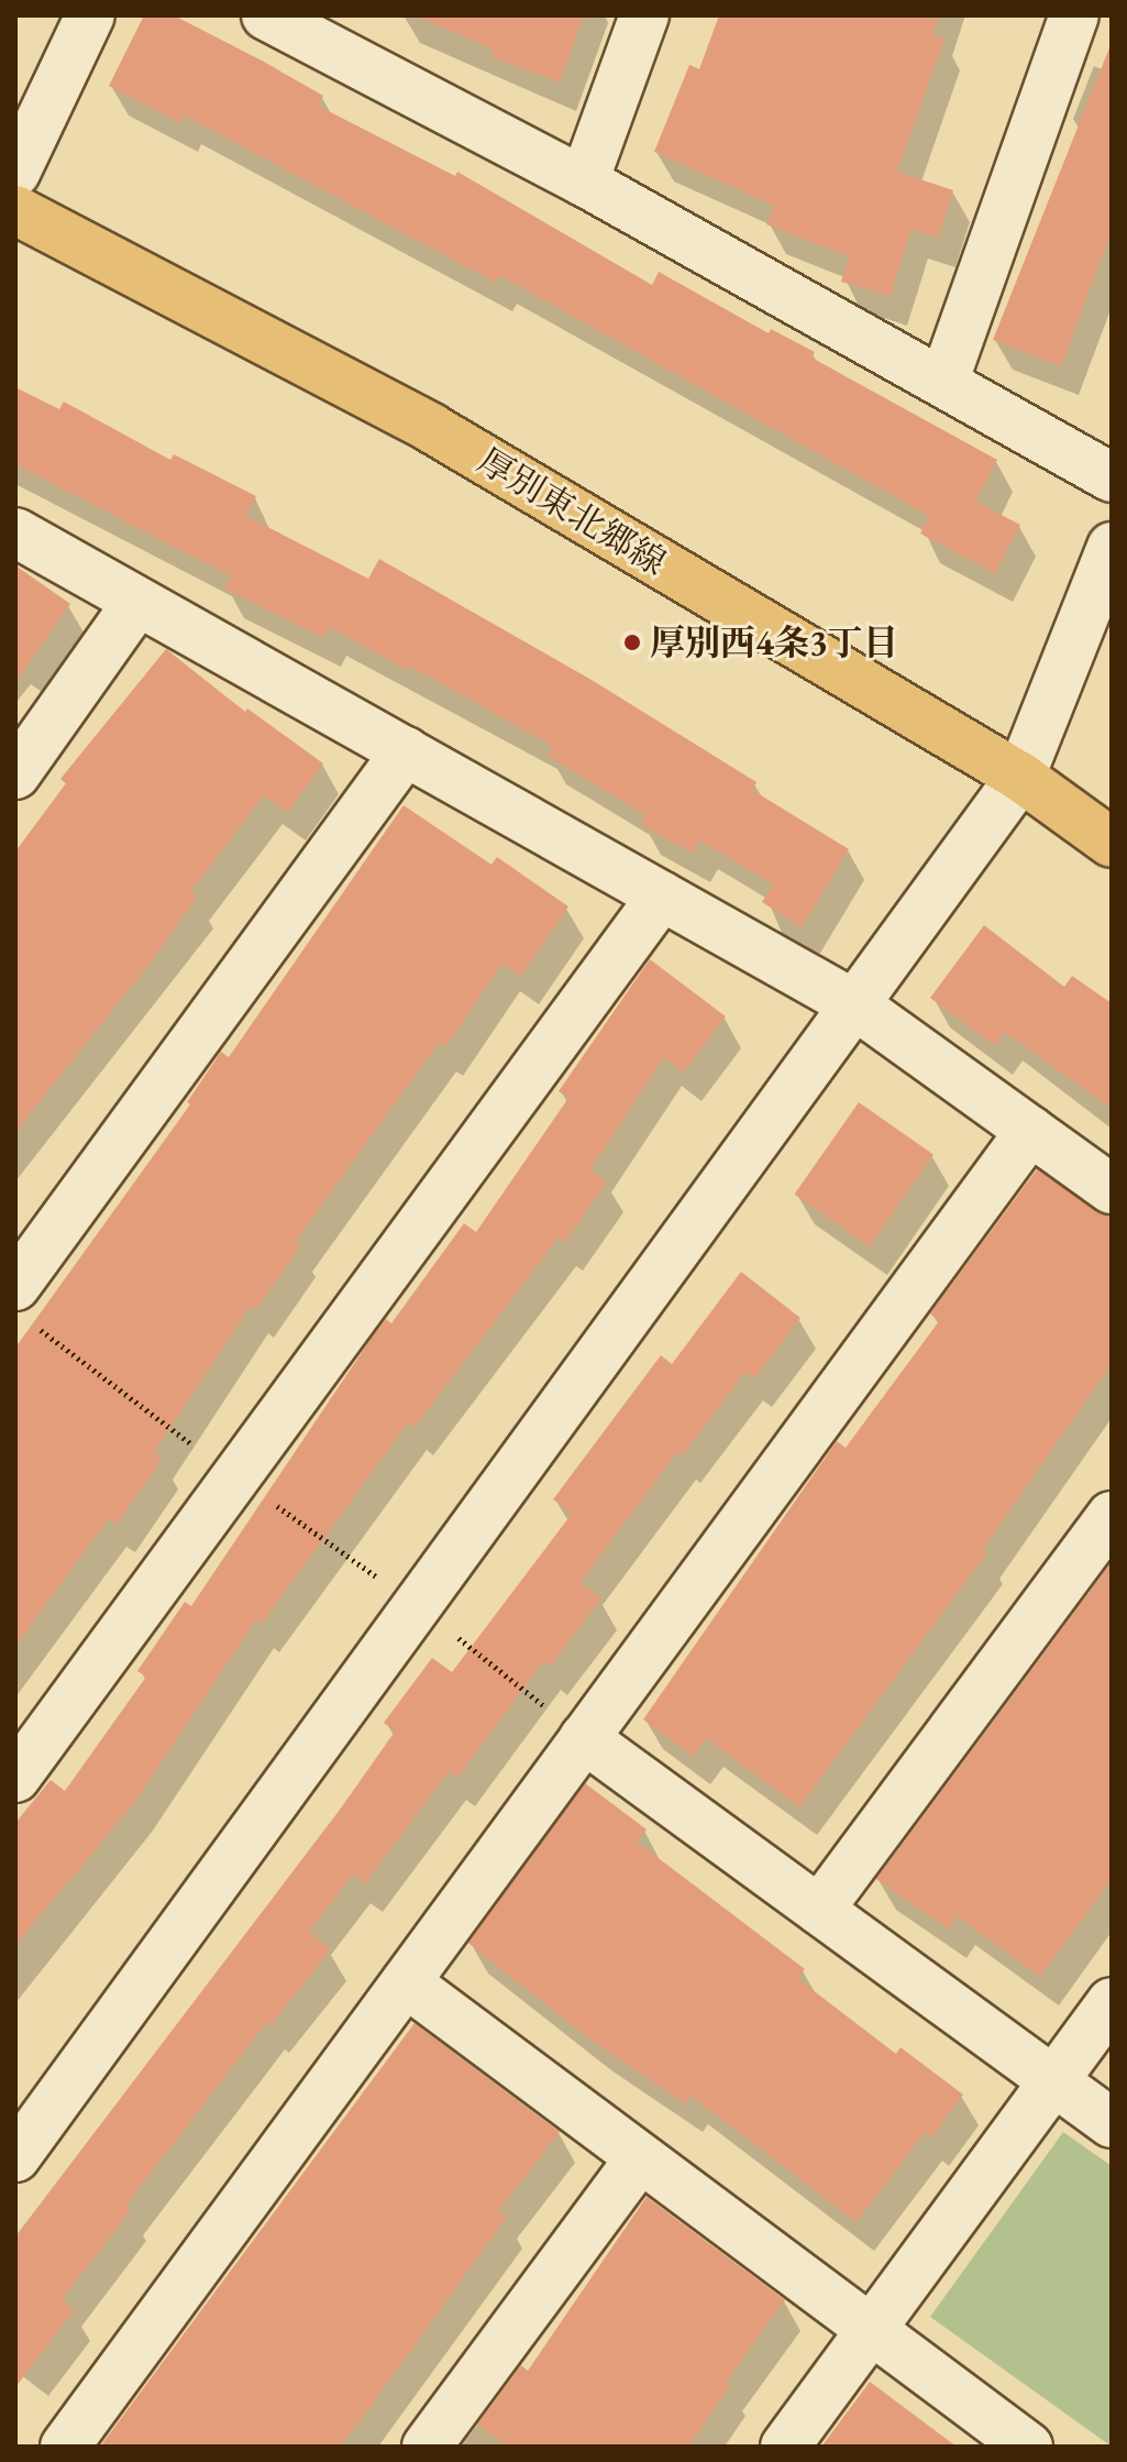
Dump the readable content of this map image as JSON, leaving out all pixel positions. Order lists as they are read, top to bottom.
{
  "streets": {
    "main road": ["厚別東北郷線"]
  },
  "places": ["厚別西4条3丁目"]
}
